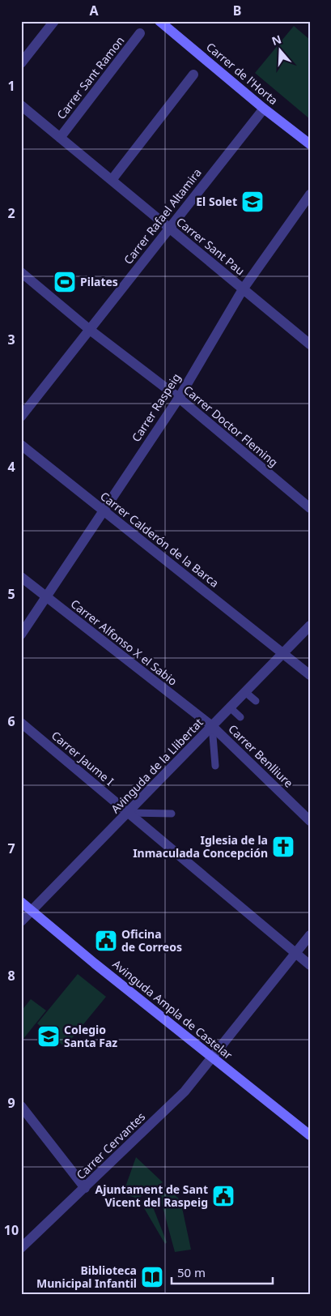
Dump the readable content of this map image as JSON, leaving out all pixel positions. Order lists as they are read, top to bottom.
{
  "streets": {
    "main road": ["Carrer de l'Horta", "Avinguda Ampla de Castelar"],
    "street": [
      "Carrer Sant Ramon",
      "Carrer Rafael Altamira",
      "Carrer Sant Pau",
      "Carrer Raspeig",
      "Carrer Doctor Fleming",
      "Carrer Calderón de la Barca",
      "Carrer Alfonso X el Sabio",
      "Carrer Benlliure",
      "Carrer Jaume I",
      "Avinguda de la Llibertat",
      "Carrer Cervantes"
    ]
  },
  "crossings": [
    ["Carrer de l'Horta", "Carrer Rafael Altamira"],
    ["Carrer Sant Ramon", "Carrer Sant Pau"],
    ["Carrer Rafael Altamira", "Carrer Sant Pau"],
    ["Carrer Rafael Altamira", "Carrer Doctor Fleming"],
    ["Carrer Sant Pau", "Carrer Raspeig"],
    ["Carrer Raspeig", "Carrer Doctor Fleming"],
    ["Carrer Raspeig", "Carrer Calderón de la Barca"],
    ["Carrer Raspeig", "Carrer Alfonso X el Sabio"],
    ["Carrer Calderón de la Barca", "Avinguda de la Llibertat"],
    ["Carrer Alfonso X el Sabio", "Carrer Benlliure"],
    ["Carrer Alfonso X el Sabio", "Avinguda de la Llibertat"],
    ["Carrer Benlliure", "Avinguda de la Llibertat"],
    ["Carrer Jaume I", "Avinguda de la Llibertat"],
    ["Carrer Jaume I", "Carrer Cervantes"],
    ["Avinguda de la Llibertat", "Avinguda Ampla de Castelar"],
    ["Avinguda Ampla de Castelar", "Carrer Cervantes"]
  ],
  "places": {
    "school or university": ["El Solet", "Colegio Santa Faz"],
    "sports": ["Pilates"],
    "church": ["Iglesia de la Inmaculada Concepción"],
    "public building": ["Oficina de Correos", "Ajuntament de Sant Vicent del Raspeig"],
    "library": ["Biblioteca Municipal Infantil"]
  },
  "scale_bar": "50 m",
  "north": "top",
  "grid": {
    "columns": ["A", "B"],
    "rows": [
      "1",
      "2",
      "3",
      "4",
      "5",
      "6",
      "7",
      "8",
      "9",
      "10"
    ]
  }
}
